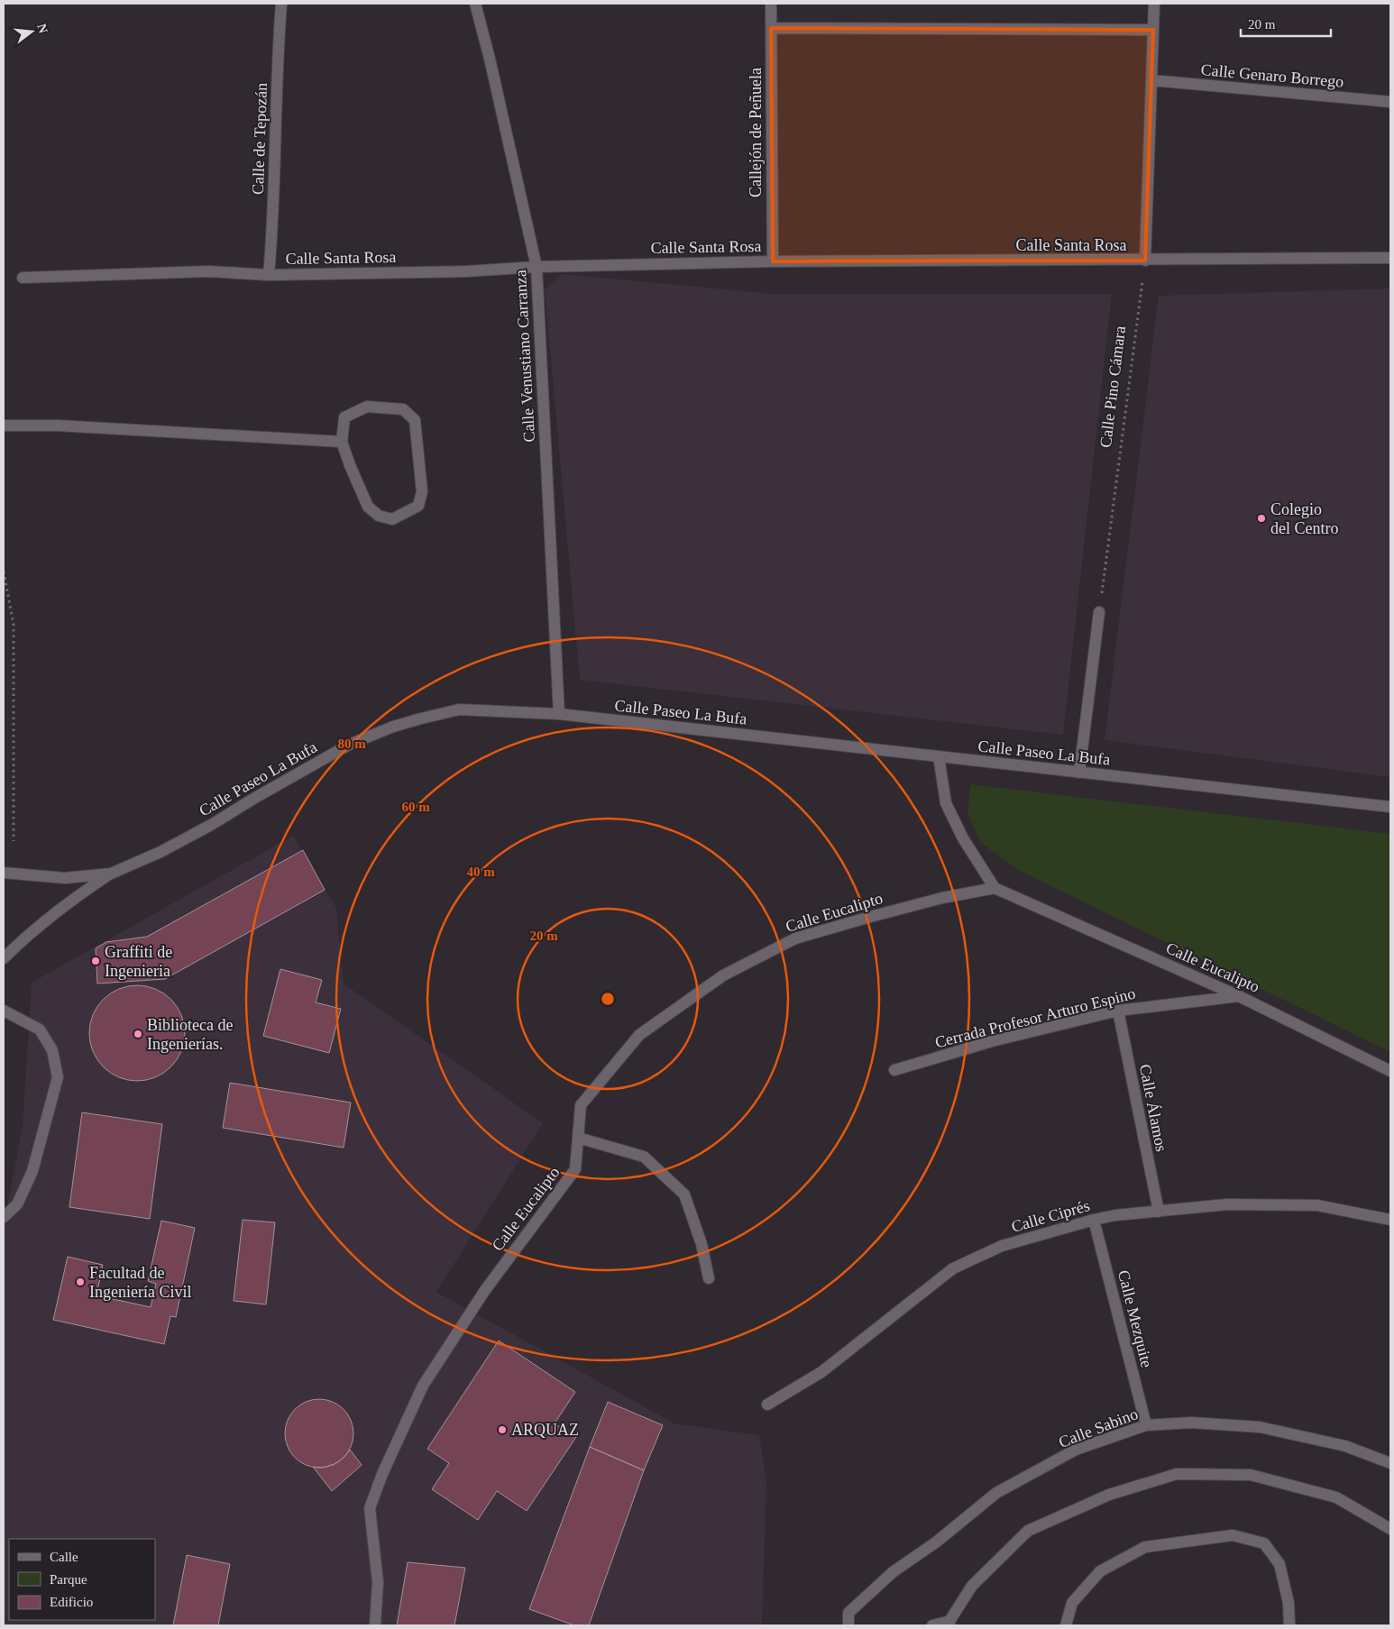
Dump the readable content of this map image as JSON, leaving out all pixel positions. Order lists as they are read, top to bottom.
{
  "streets": {
    "street": [
      "Calle Genaro Borrego",
      "Callejón de Peñuela",
      "Calle de Tepozán",
      "Calle Santa Rosa",
      "Calle Venustiano Carranza",
      "Calle Paseo La Bufa",
      "Calle Eucalipto",
      "Cerrada Profesor Arturo Espino",
      "Calle Álamos",
      "Calle Ciprés",
      "Calle Mezquite",
      "Calle Sabino"
    ],
    "path": ["Calle Pino Cámara"]
  },
  "crossings": [
    ["Callejón de Peñuela", "Calle Santa Rosa"],
    ["Calle de Tepozán", "Calle Santa Rosa"],
    ["Calle Santa Rosa", "Calle Venustiano Carranza"],
    ["Calle Santa Rosa", "Calle Pino Cámara"],
    ["Calle Venustiano Carranza", "Calle Paseo La Bufa"],
    ["Calle Eucalipto", "Cerrada Profesor Arturo Espino"],
    ["Cerrada Profesor Arturo Espino", "Calle Álamos"],
    ["Calle Álamos", "Calle Ciprés"],
    ["Calle Ciprés", "Calle Mezquite"],
    ["Calle Mezquite", "Calle Sabino"]
  ],
  "places": [
    "Colegio del Centro",
    "Graffiti de Ingenieria",
    "Biblioteca de Ingenierías.",
    "Facultad de Ingeniería Civil",
    "ARQUAZ"
  ],
  "legend": ["Calle", "Parque", "Edificio"],
  "scale_bar": "20 m",
  "north": "right",
  "rings": [
    "80 m",
    "60 m",
    "40 m",
    "20 m"
  ]
}
